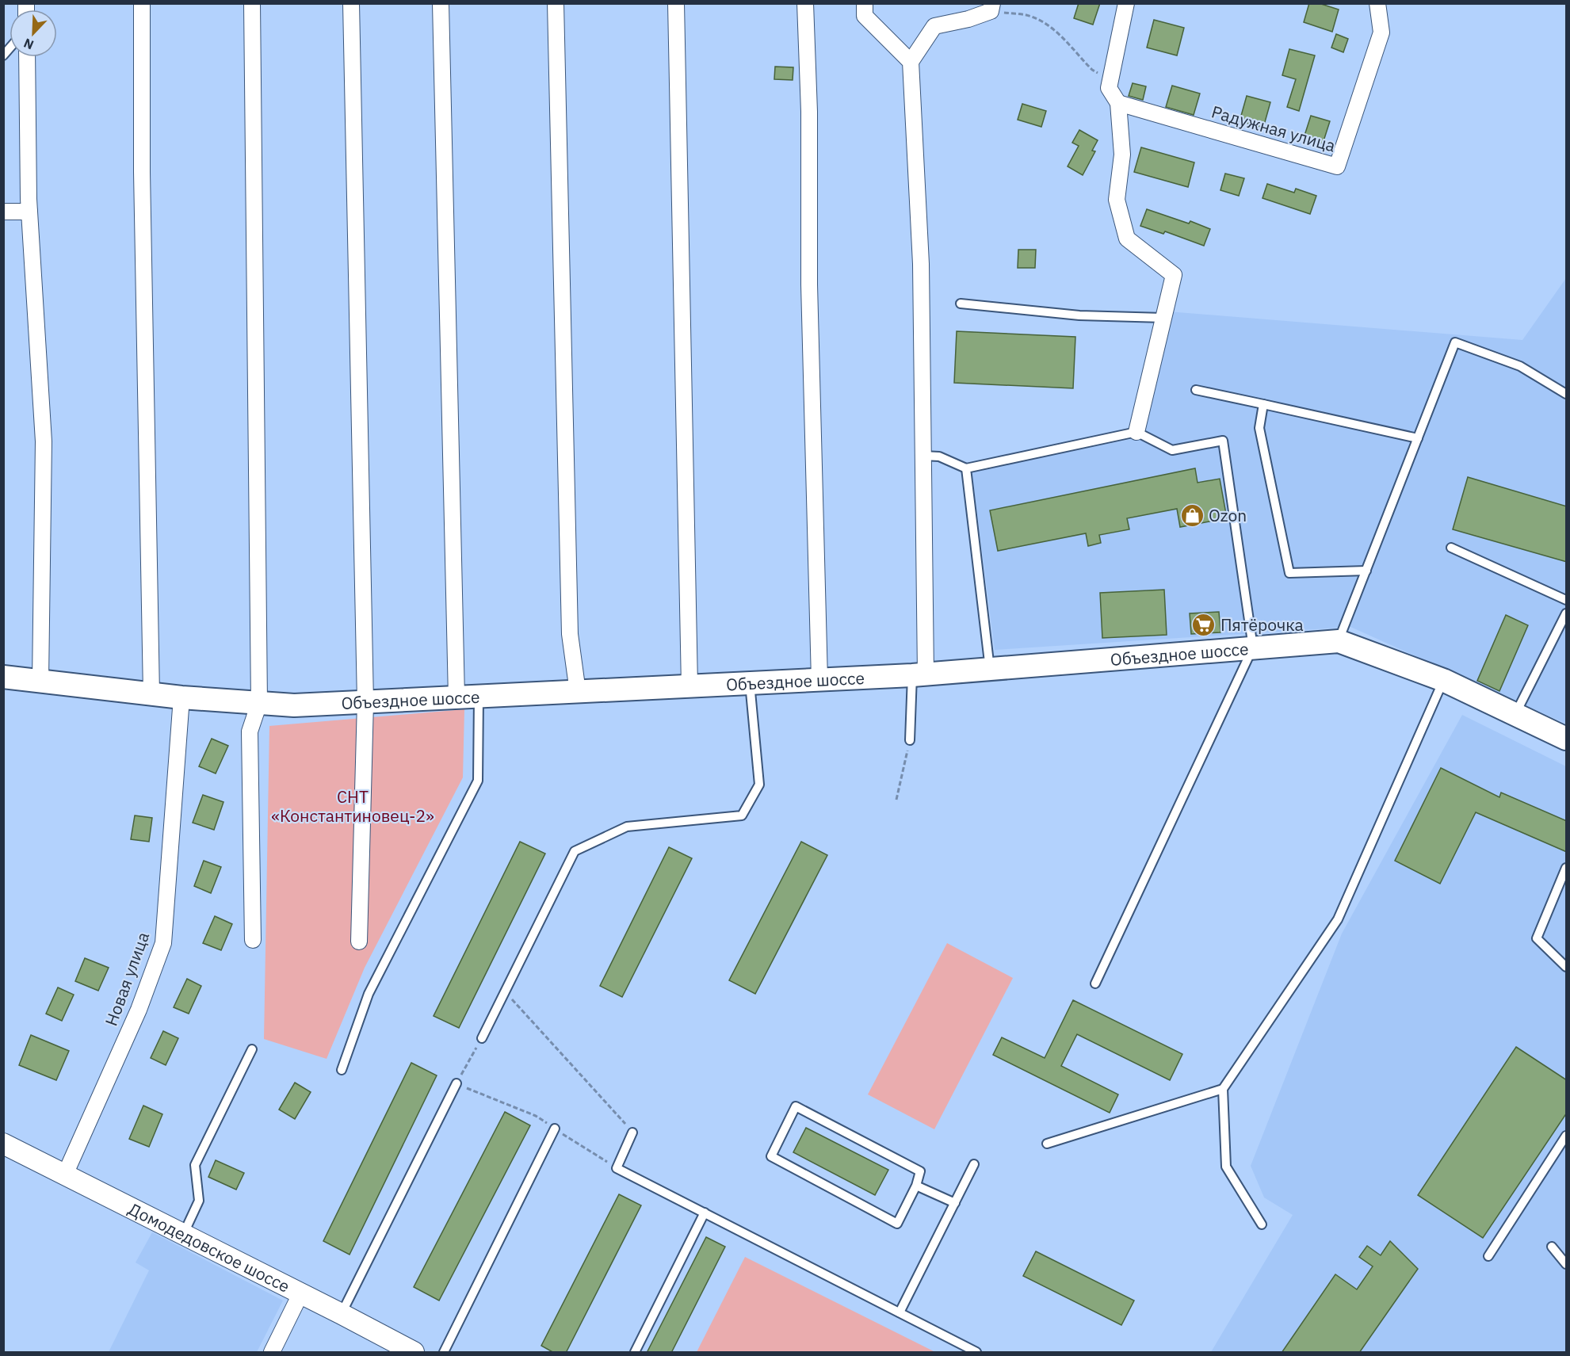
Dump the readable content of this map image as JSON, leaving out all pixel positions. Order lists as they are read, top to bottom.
{
  "streets": {
    "main road": ["Объездное шоссе"],
    "street": ["Радужная улица", "Новая улица", "Домодедовское шоссе"]
  },
  "crossings": [
    ["Объездное шоссе", "Новая улица"],
    ["Новая улица", "Домодедовское шоссе"]
  ],
  "parks": ["СНТ «Константиновец-2»"],
  "places": {
    "shop": ["Ozon"],
    "supermarket": ["Пятёрочка"]
  },
  "north": "bottom left"
}
